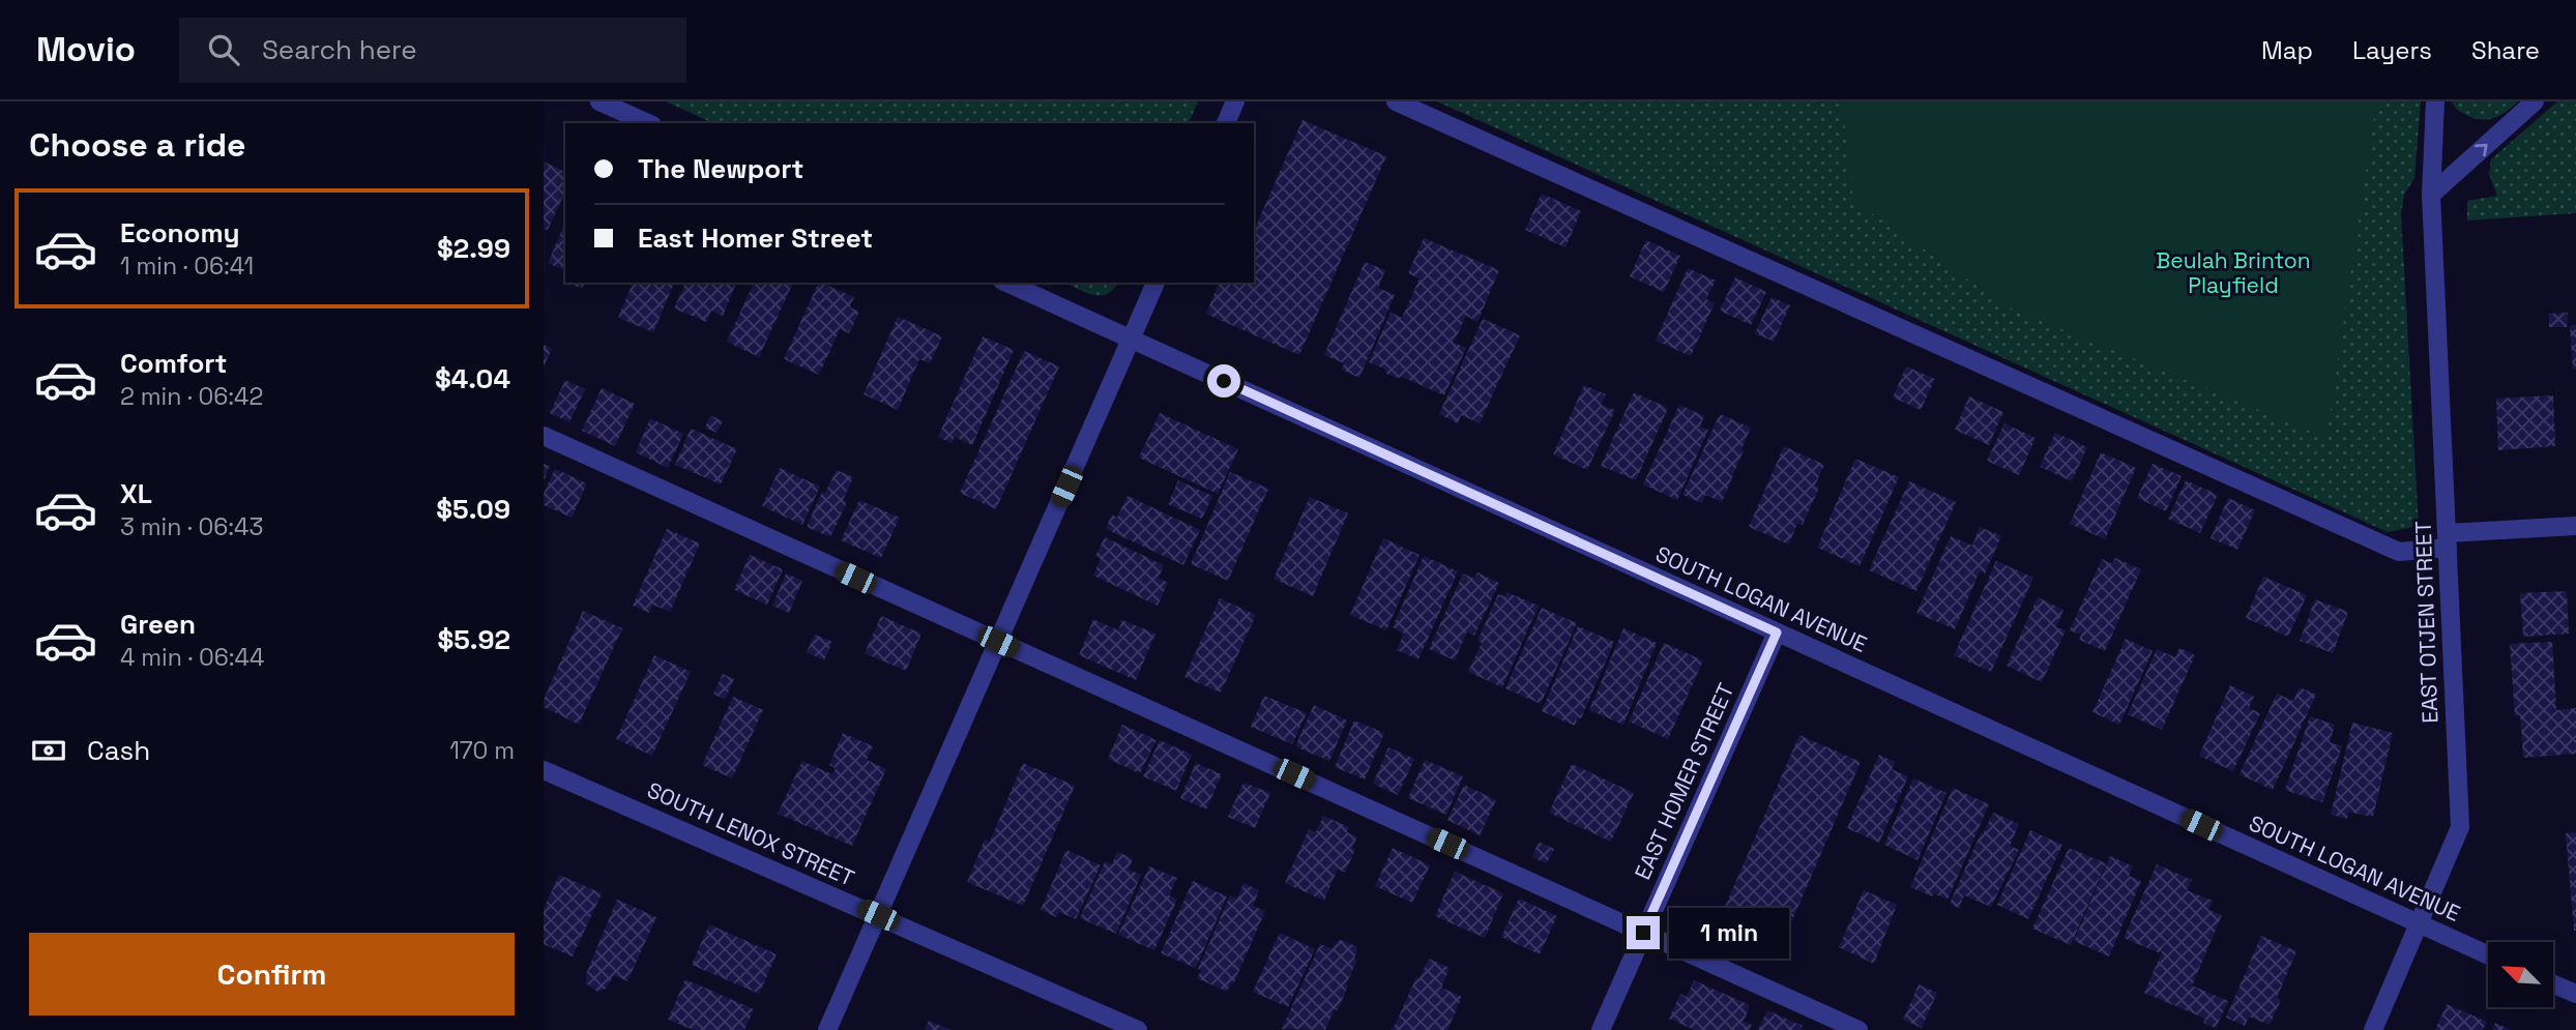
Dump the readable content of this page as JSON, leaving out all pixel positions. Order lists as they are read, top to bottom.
{
  "streets": {
    "street": [
      "SOUTH LOGAN AVENUE",
      "EAST OTJEN STREET",
      "EAST HOMER STREET",
      "SOUTH LENOX STREET"
    ]
  },
  "crossings": [
    ["SOUTH LOGAN AVENUE", "EAST OTJEN STREET"],
    ["SOUTH LOGAN AVENUE", "EAST HOMER STREET"]
  ],
  "parks": ["Beulah Brinton Playfield"],
  "north": "top left",
  "page": {
    "header": "Movio",
    "search": "Search here",
    "nav": ["Map", "Layers", "Share"],
    "heading": "Choose a ride",
    "banner": ["The Newport", "East Homer Street"],
    "list": [
      {
        "name": "Economy",
        "note": "1 min · 06:41",
        "value": "$2.99"
      },
      {
        "name": "Comfort",
        "note": "2 min · 06:42",
        "value": "$4.04"
      },
      {
        "name": "XL",
        "note": "3 min · 06:43",
        "value": "$5.09"
      },
      {
        "name": "Green",
        "note": "4 min · 06:44",
        "value": "$5.92"
      }
    ],
    "pay": ["Cash", "170 m"],
    "bubble": "1 min",
    "buttons": "Confirm"
  }
}
